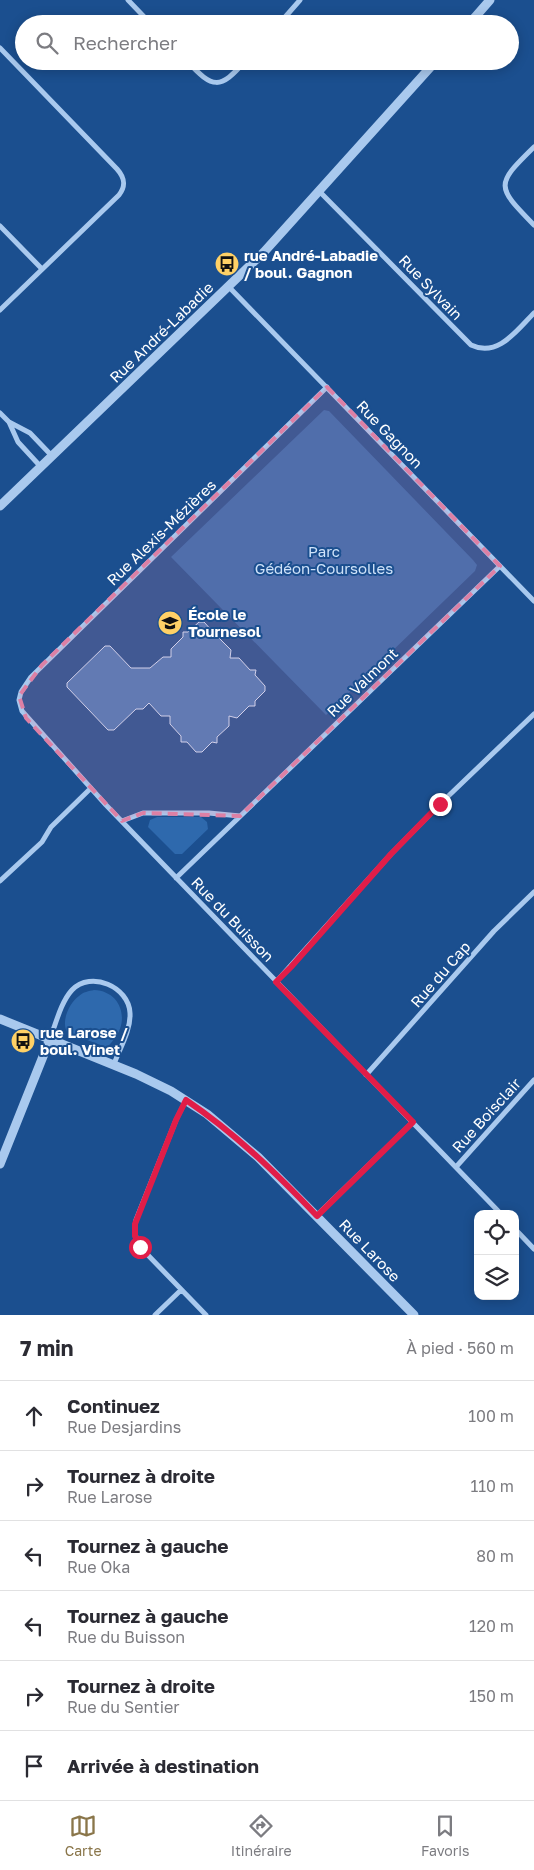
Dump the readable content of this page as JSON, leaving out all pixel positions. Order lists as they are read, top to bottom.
{
  "streets": {
    "street": [
      "Rue Sylvain",
      "Rue André-Labadie",
      "Rue Gagnon",
      "Rue Alexis-Mézières",
      "Rue Valmont",
      "Rue du Buisson",
      "Rue du Cap",
      "Rue Boisclair",
      "Rue Larose"
    ]
  },
  "crossings": [
    ["Rue Sylvain", "Rue André-Labadie"],
    ["Rue André-Labadie", "Rue Gagnon"],
    ["Rue Gagnon", "Rue Alexis-Mézières"],
    ["Rue Gagnon", "Rue Valmont"],
    ["Rue Alexis-Mézières", "Rue du Buisson"],
    ["Rue Valmont", "Rue du Buisson"],
    ["Rue du Buisson", "Rue du Cap"],
    ["Rue du Buisson", "Rue Boisclair"]
  ],
  "parks": ["Parc Gédéon-Coursolles"],
  "places": {
    "bus stop": ["rue André-Labadie / boul. Gagnon", "rue Larose / boul. Vinet"],
    "school or university": ["École le Tournesol"]
  },
  "page": {
    "search": "Rechercher",
    "heading": ["7 min", "À pied · 560 m"],
    "list": [
      ["Continuez", "Rue Desjardins", "100 m"],
      ["Tournez à droite", "Rue Larose", "110 m"],
      ["Tournez à gauche", "Rue Oka", "80 m"],
      ["Tournez à gauche", "Rue du Buisson", "120 m"],
      ["Tournez à droite", "Rue du Sentier", "150 m"],
      "Arrivée à destination"
    ],
    "nav": ["Carte", "Itinéraire", "Favoris"]
  }
}
